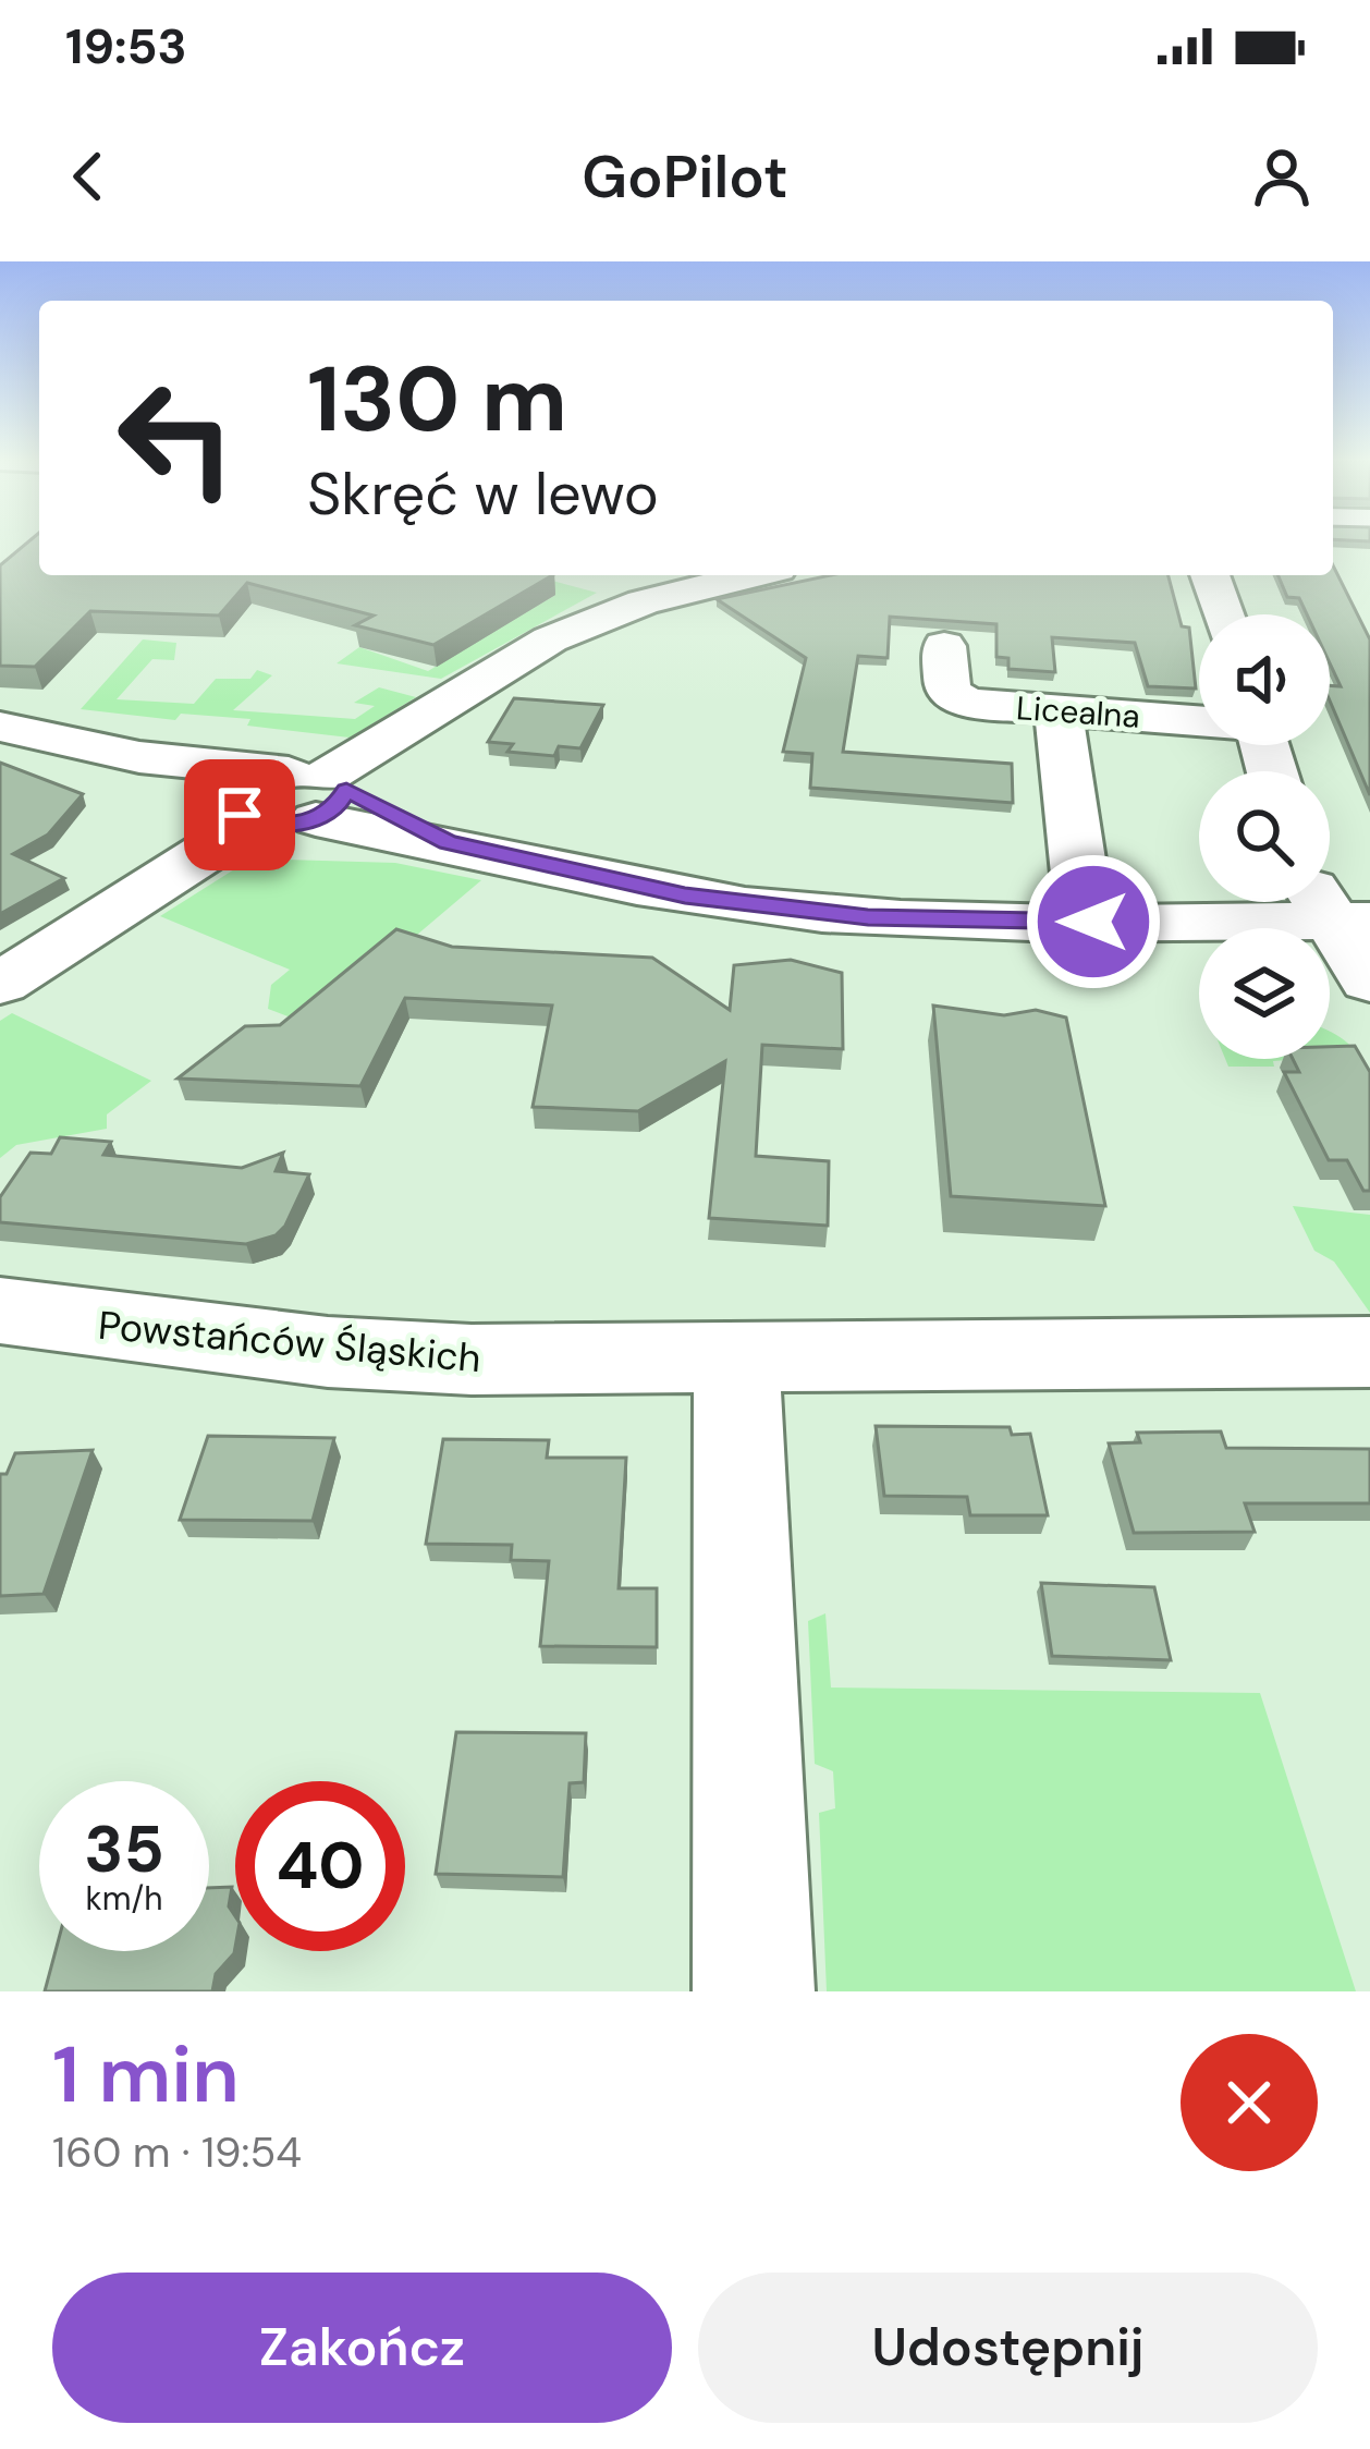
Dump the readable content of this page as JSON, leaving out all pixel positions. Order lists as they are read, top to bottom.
{
  "streets": {
    "street": ["Licealna", "Powstańców Śląskich"]
  },
  "page": {
    "status": "19:53",
    "header": "GoPilot",
    "turn": ["130 m", "Skręć w lewo"],
    "speed": "35 km/h",
    "limit": "40",
    "heading": ["1 min", "160 m · 19:54"],
    "buttons": ["Zakończ", "Udostępnij"]
  }
}
